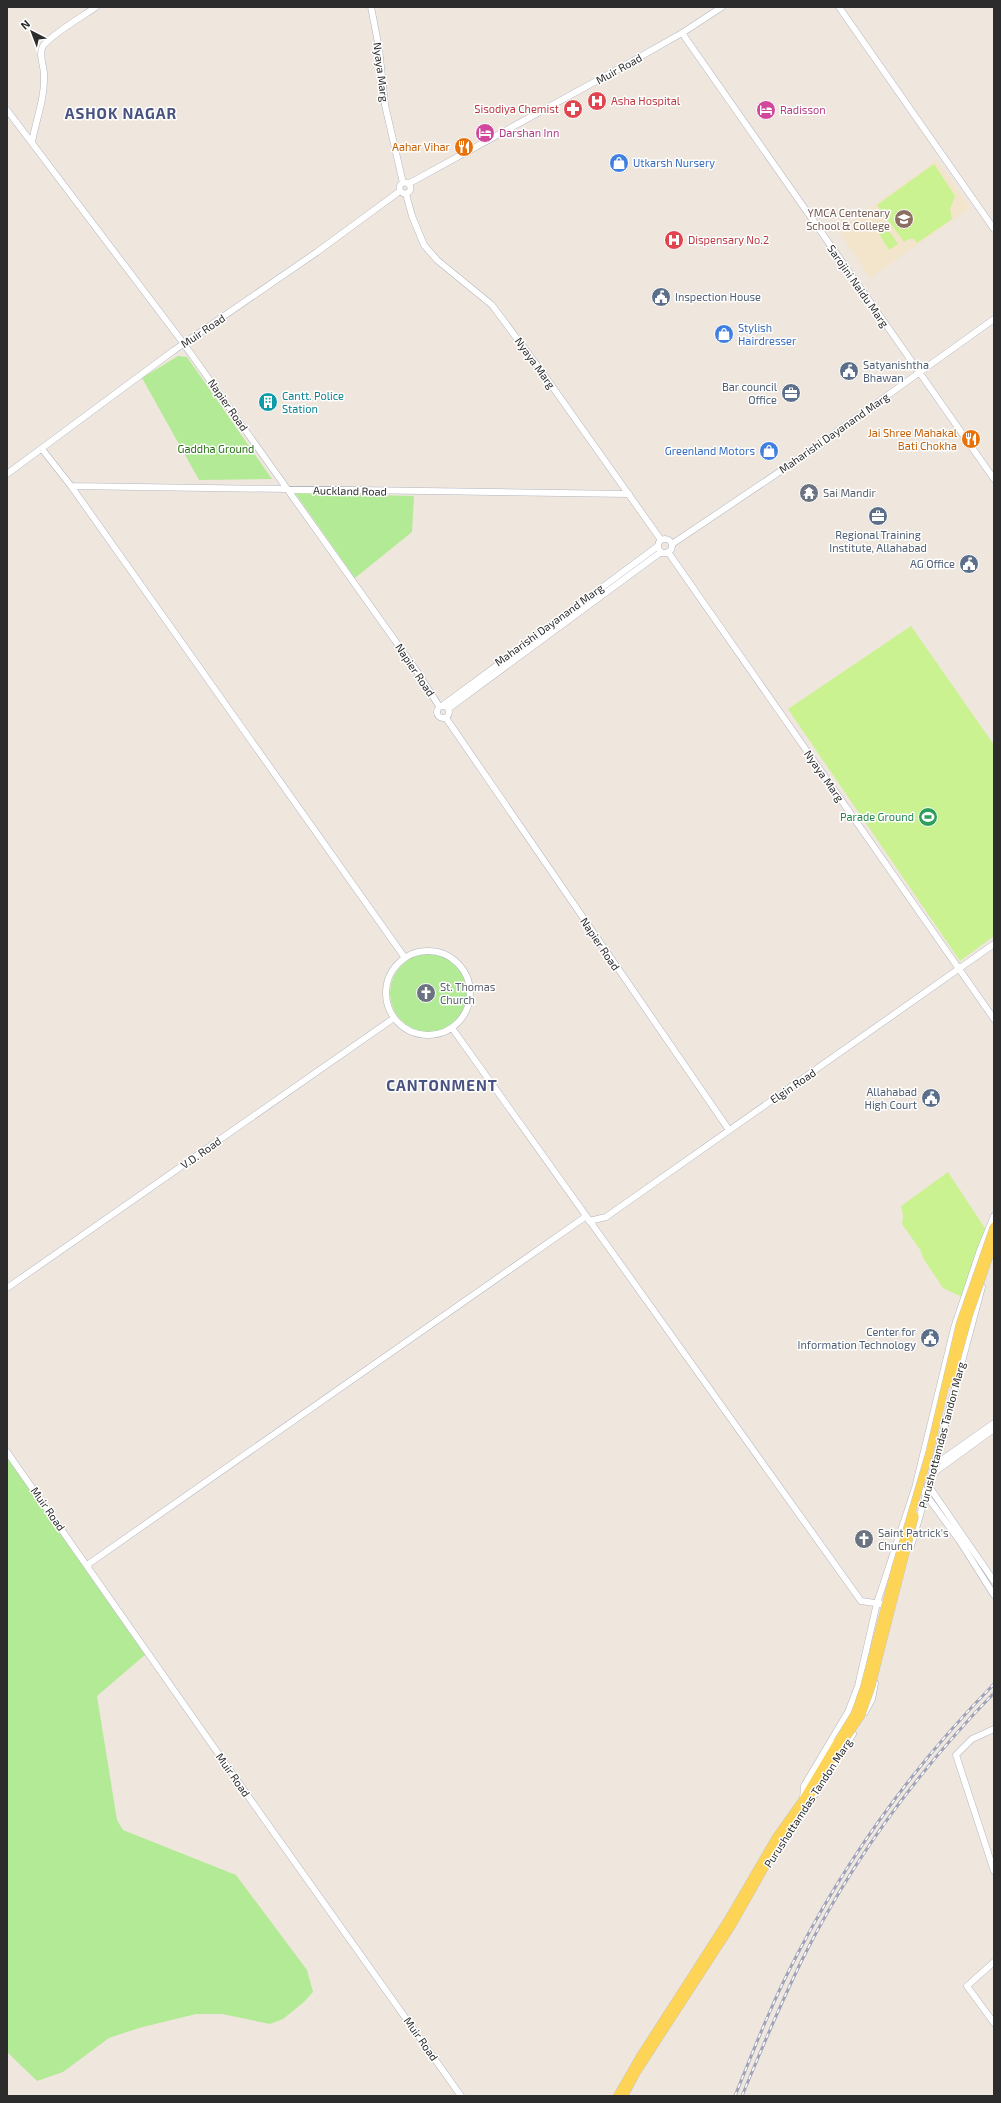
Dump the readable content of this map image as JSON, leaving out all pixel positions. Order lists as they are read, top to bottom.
{
  "streets": {
    "main road": ["Purushottamdas Tandon Marg"],
    "street": [
      "Muir Road",
      "Nyaya Marg",
      "Sarojini Naidu Marg",
      "Napier Road",
      "Maharishi Dayanand Marg",
      "Auckland Road",
      "Elgin Road",
      "V.D. Road"
    ]
  },
  "crossings": [
    ["Muir Road", "Nyaya Marg"],
    ["Muir Road", "Sarojini Naidu Marg"],
    ["Muir Road", "Napier Road"],
    ["Muir Road", "Elgin Road"],
    ["Nyaya Marg", "Maharishi Dayanand Marg"],
    ["Nyaya Marg", "Auckland Road"],
    ["Nyaya Marg", "Elgin Road"],
    ["Sarojini Naidu Marg", "Maharishi Dayanand Marg"],
    ["Napier Road", "Maharishi Dayanand Marg"],
    ["Napier Road", "Auckland Road"],
    ["Napier Road", "Elgin Road"]
  ],
  "districts": ["ASHOK NAGAR", "CANTONMENT"],
  "parks": ["Gaddha Ground"],
  "places": {
    "hospital": ["Asha Hospital", "Dispensary No.2"],
    "pharmacy": ["Sisodiya Chemist"],
    "hotel": ["Radisson", "Darshan Inn"],
    "restaurant": ["Aahar Vihar", "Jai Shree Mahakal Bati Chokha"],
    "shop": ["Utkarsh Nursery", "Stylish Hairdresser", "Greenland Motors"],
    "school or university": ["YMCA Centenary School & College"],
    "public building": [
      "Inspection House",
      "Satyanishtha Bhawan",
      "AG Office",
      "Allahabad High Court",
      "Center for Information Technology"
    ],
    "office": ["Bar council Office", "Regional Training Institute, Allahabad"],
    "building": ["Cantt. Police Station"],
    "temple": ["Sai Mandir"],
    "sports": ["Parade Ground"],
    "church": ["St. Thomas Church", "Saint Patrick's Church"]
  },
  "north": "top left"
}
